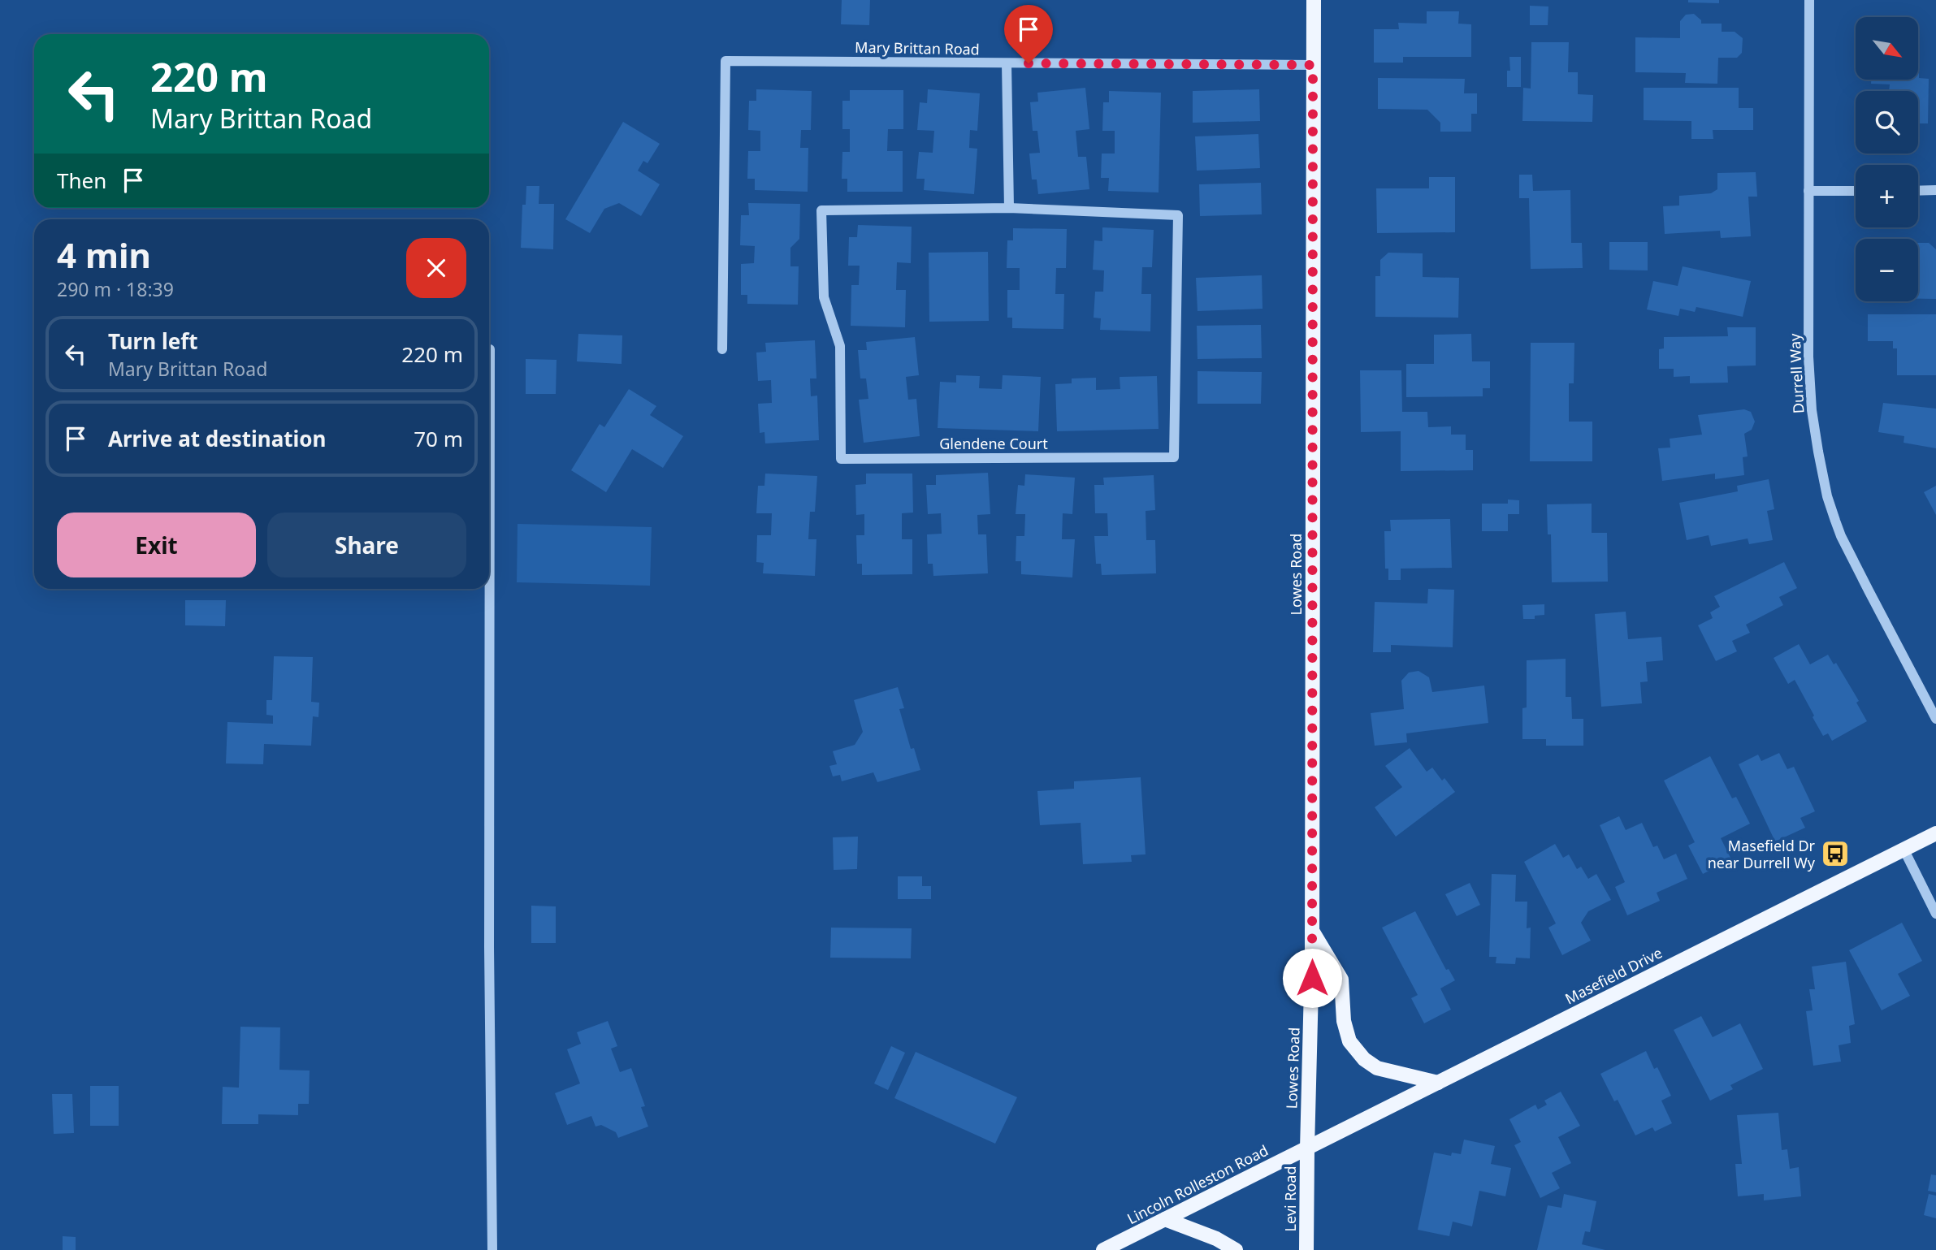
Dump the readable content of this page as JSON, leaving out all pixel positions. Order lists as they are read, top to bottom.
{
  "streets": {
    "main road": [
      "Lowes Road",
      "Masefield Drive",
      "Lincoln Rolleston Road",
      "Levi Road"
    ],
    "street": ["Mary Brittan Road", "Durrell Way", "Glendene Court"]
  },
  "crossings": [
    ["Mary Brittan Road", "Lowes Road"],
    ["Lowes Road", "Masefield Drive"],
    ["Lowes Road", "Lincoln Rolleston Road"],
    ["Lowes Road", "Levi Road"],
    ["Masefield Drive", "Lincoln Rolleston Road"],
    ["Masefield Drive", "Levi Road"],
    ["Lincoln Rolleston Road", "Levi Road"]
  ],
  "places": {
    "bus stop": ["Masefield Dr near Durrell Wy"]
  },
  "north": "bottom right",
  "page": {
    "map_buttons": ["+", "−"],
    "turn": ["220 m", "Mary Brittan Road"],
    "then": "Then",
    "heading": ["4 min", "290 m · 18:39"],
    "list": [
      {
        "name": "Turn left",
        "note": "Mary Brittan Road",
        "value": "220 m"
      },
      {
        "name": "Arrive at destination",
        "value": "70 m"
      }
    ],
    "buttons": ["Exit", "Share"]
  }
}
